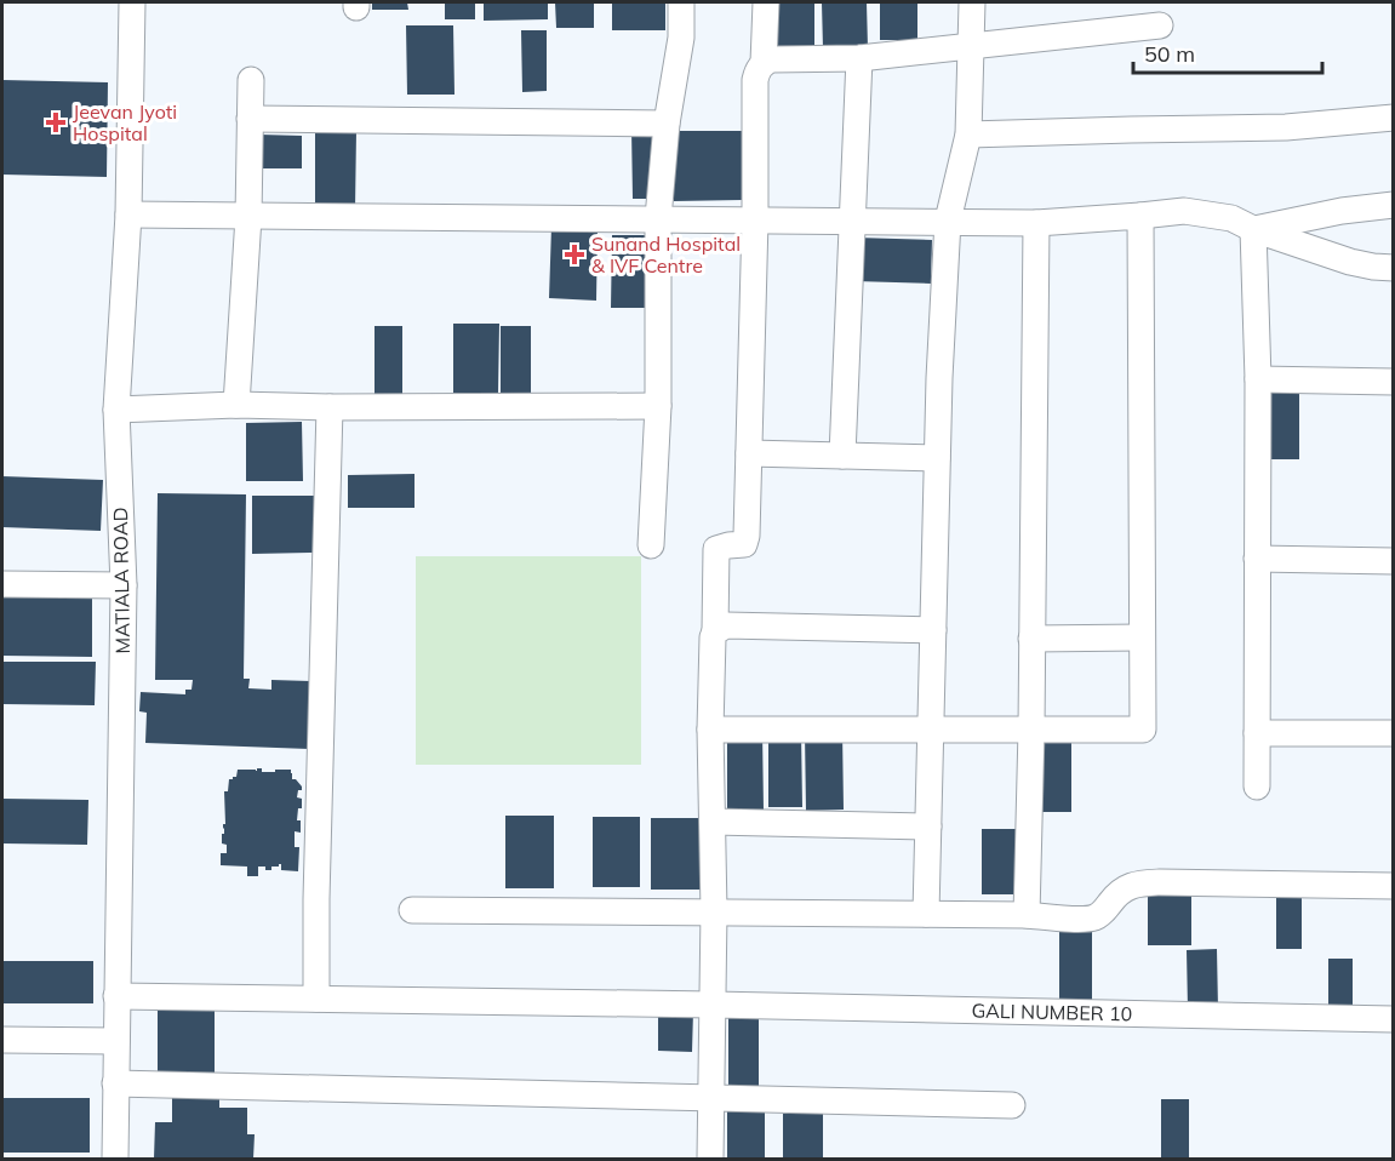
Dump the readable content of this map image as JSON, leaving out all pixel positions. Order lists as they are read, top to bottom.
{
  "streets": {
    "street": ["MATIALA ROAD", "GALI NUMBER 10"]
  },
  "crossings": [
    ["MATIALA ROAD", "GALI NUMBER 10"]
  ],
  "places": {
    "health": ["Jeevan Jyoti Hospital", "Sunand Hospital & IVF Centre"]
  },
  "scale_bar": "50 m"
}
